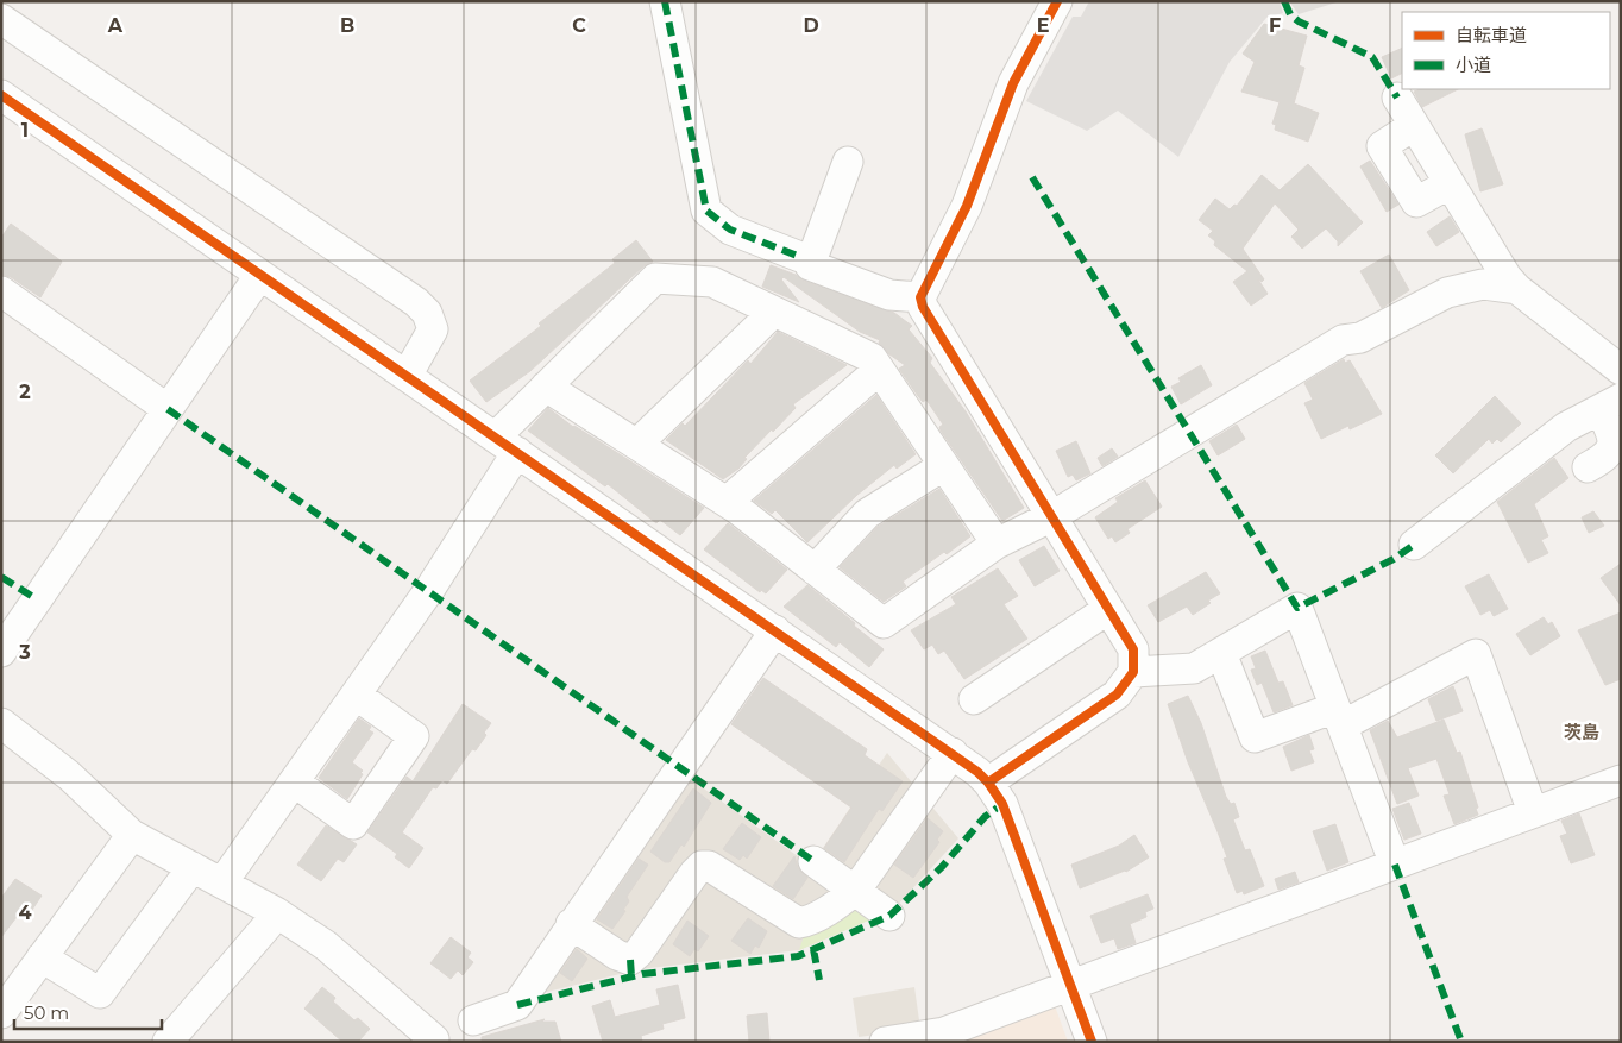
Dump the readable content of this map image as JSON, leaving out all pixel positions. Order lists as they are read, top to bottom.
{
  "districts": ["茨島"],
  "legend": ["自転車道", "小道"],
  "scale_bar": "50 m",
  "grid": {
    "columns": [
      "A",
      "B",
      "C",
      "D",
      "E",
      "F"
    ],
    "rows": [
      "1",
      "2",
      "3",
      "4"
    ]
  }
}
